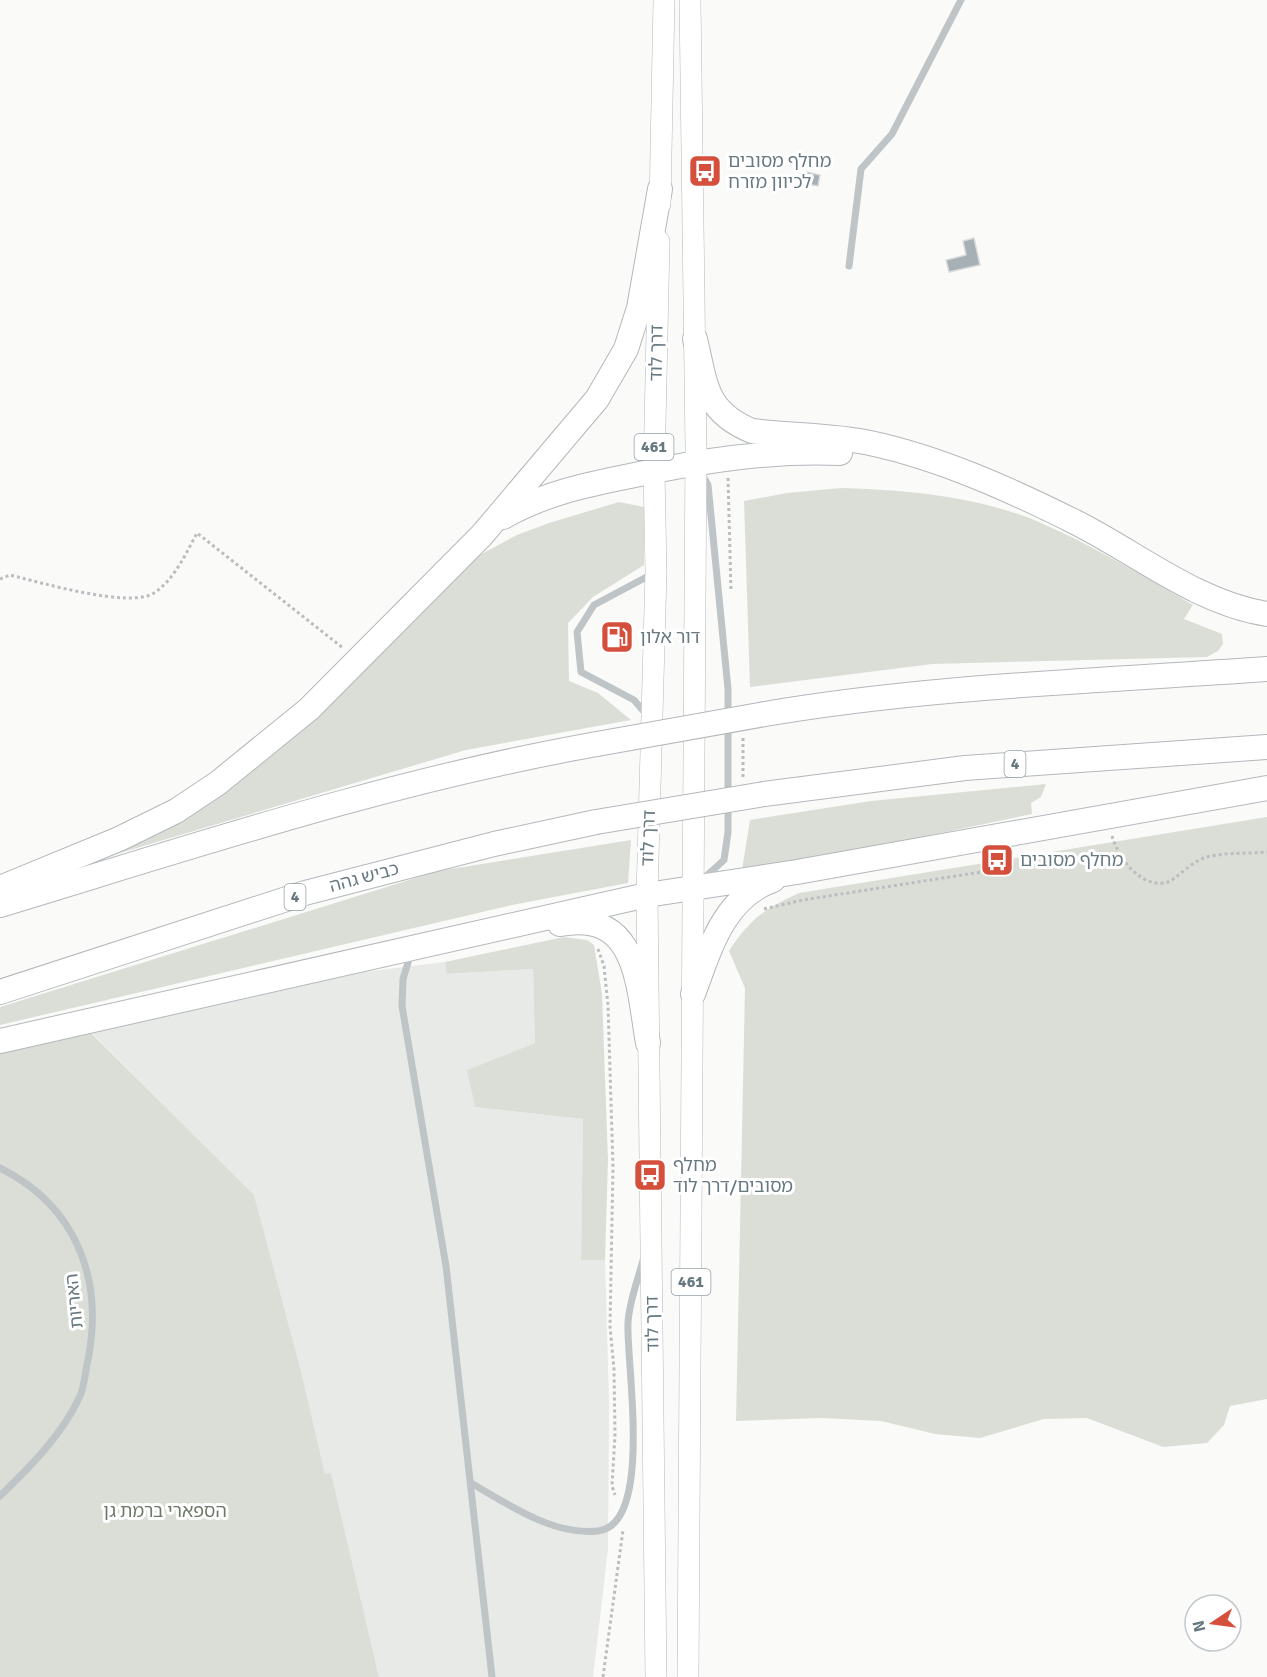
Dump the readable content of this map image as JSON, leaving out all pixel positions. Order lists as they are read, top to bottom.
{
  "streets": {
    "highway": ["4", "כביש גהה"],
    "main road": ["דרך לוד", "461"],
    "lane": ["האריות"]
  },
  "parks": ["הספארי ברמת גן"],
  "places": {
    "bus stop": ["מחלף מסובים לכיוון מזרח", "מחלף מסובים", "מחלף מסובים/דרך לוד"],
    "fuel station": ["דור אלון"]
  },
  "north": "left"
}
